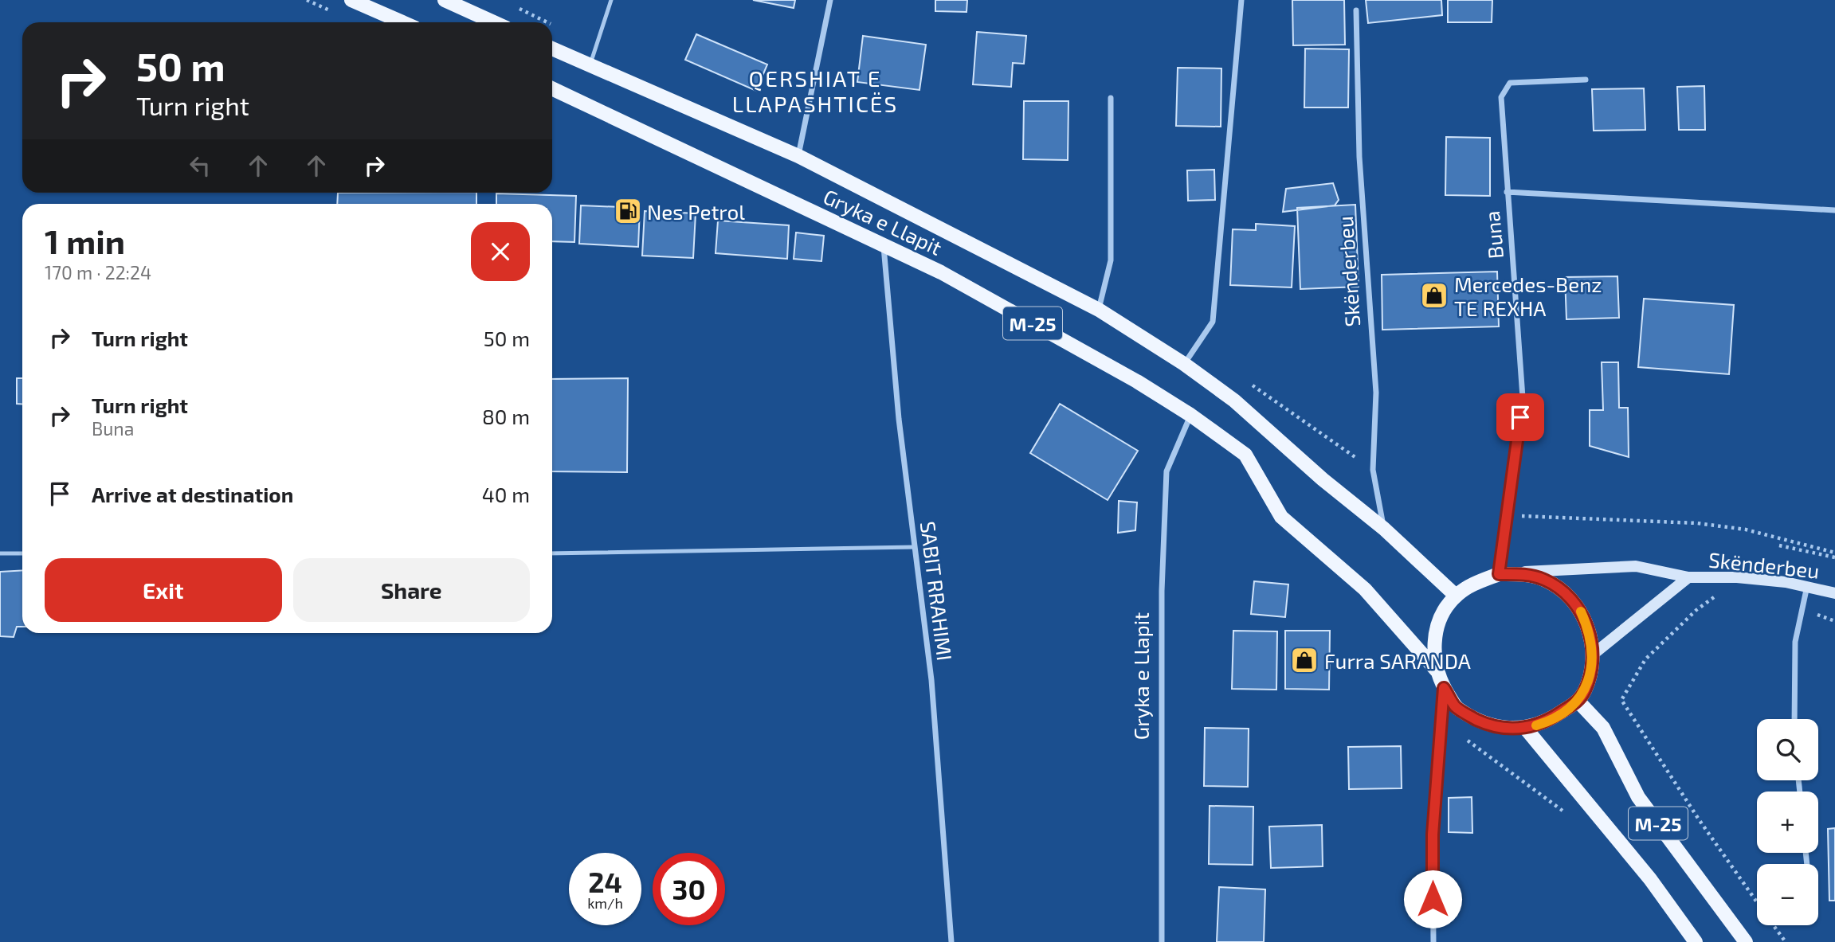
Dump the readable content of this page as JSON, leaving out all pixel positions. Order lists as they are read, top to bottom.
{
  "streets": {
    "main road": ["Gryka e Llapit", "Skënderbeu", "M-25"],
    "street": ["Buna", "SABIT RRAHIMI"]
  },
  "crossings": [
    ["Gryka e Llapit", "Buna"],
    ["Gryka e Llapit", "Skënderbeu"],
    ["Gryka e Llapit", "M-25"],
    ["Gryka e Llapit", "SABIT RRAHIMI"],
    ["Buna", "Skënderbeu"],
    ["Buna", "M-25"],
    ["Skënderbeu", "M-25"]
  ],
  "districts": ["QERSHIAT E LLAPASHTICËS"],
  "places": {
    "fuel station": ["Nes Petrol"],
    "shop": ["Mercedes-Benz TE REXHA", "Furra SARANDA"]
  },
  "page": {
    "turn": ["50 m", "Turn right"],
    "heading": ["1 min", "170 m · 22:24"],
    "list": [
      {
        "name": "Turn right",
        "value": "50 m"
      },
      {
        "name": "Turn right",
        "note": "Buna",
        "value": "80 m"
      },
      {
        "name": "Arrive at destination",
        "value": "40 m"
      }
    ],
    "buttons": ["Exit", "Share"],
    "map_buttons": ["+", "−"],
    "speed": "24 km/h",
    "limit": "30"
  }
}
